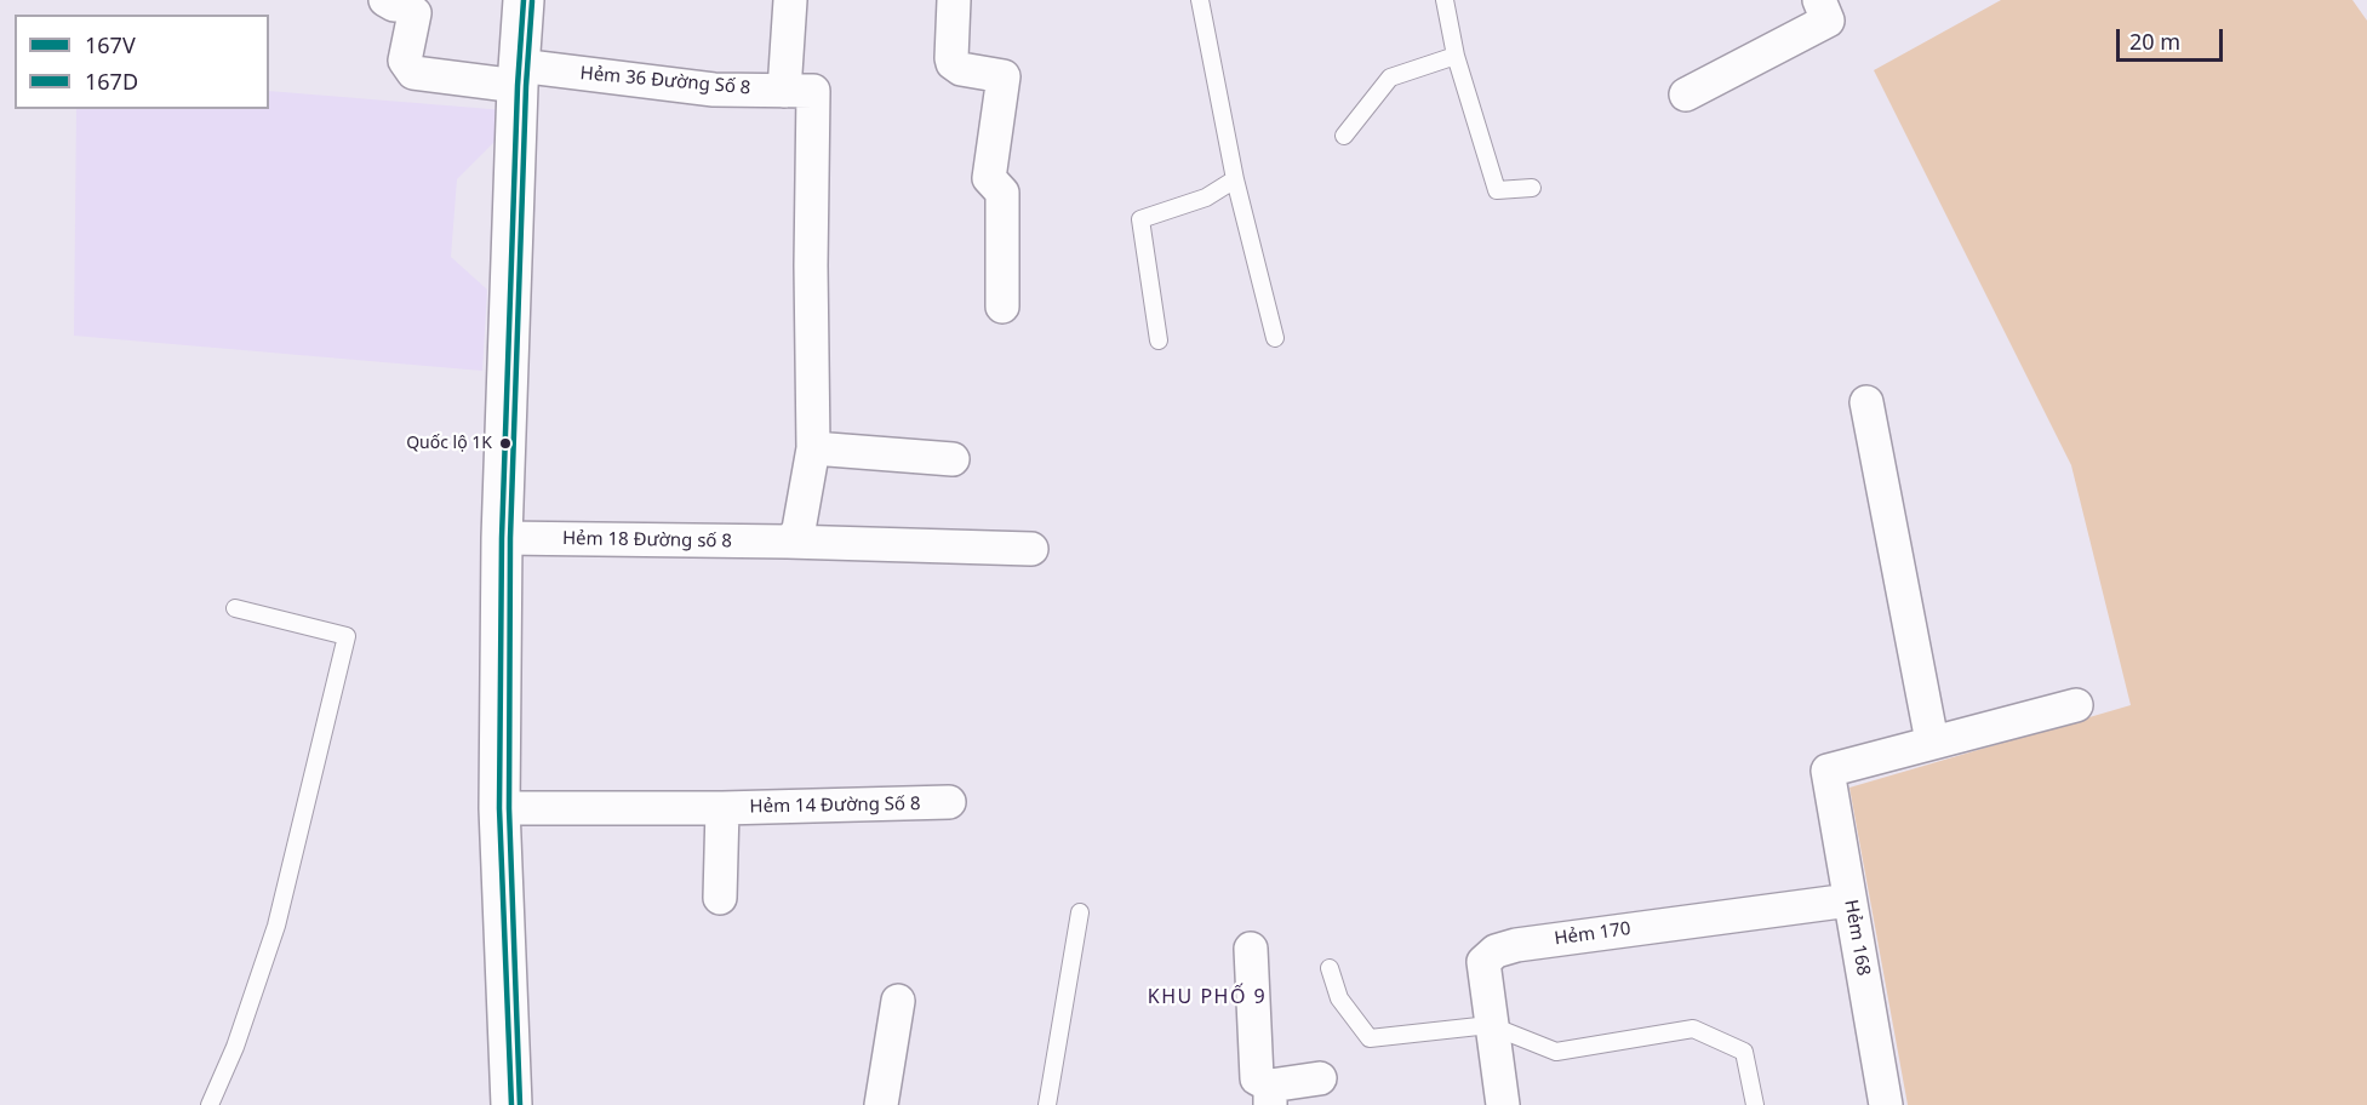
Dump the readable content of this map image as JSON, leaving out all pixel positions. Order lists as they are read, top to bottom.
{
  "streets": {
    "street": [
      "Hẻm 36 Đường Số 8",
      "Hẻm 18 Đường số 8",
      "Hẻm 14 Đường Số 8",
      "Hẻm 170",
      "Hẻm 168"
    ]
  },
  "crossings": [
    ["Hẻm 170", "Hẻm 168"]
  ],
  "districts": ["KHU PHỐ 9"],
  "places": ["Quốc lộ 1K"],
  "lines": ["transit line 167V", "transit line 167D"],
  "legend": ["167V", "167D"],
  "scale_bar": "20 m"
}
